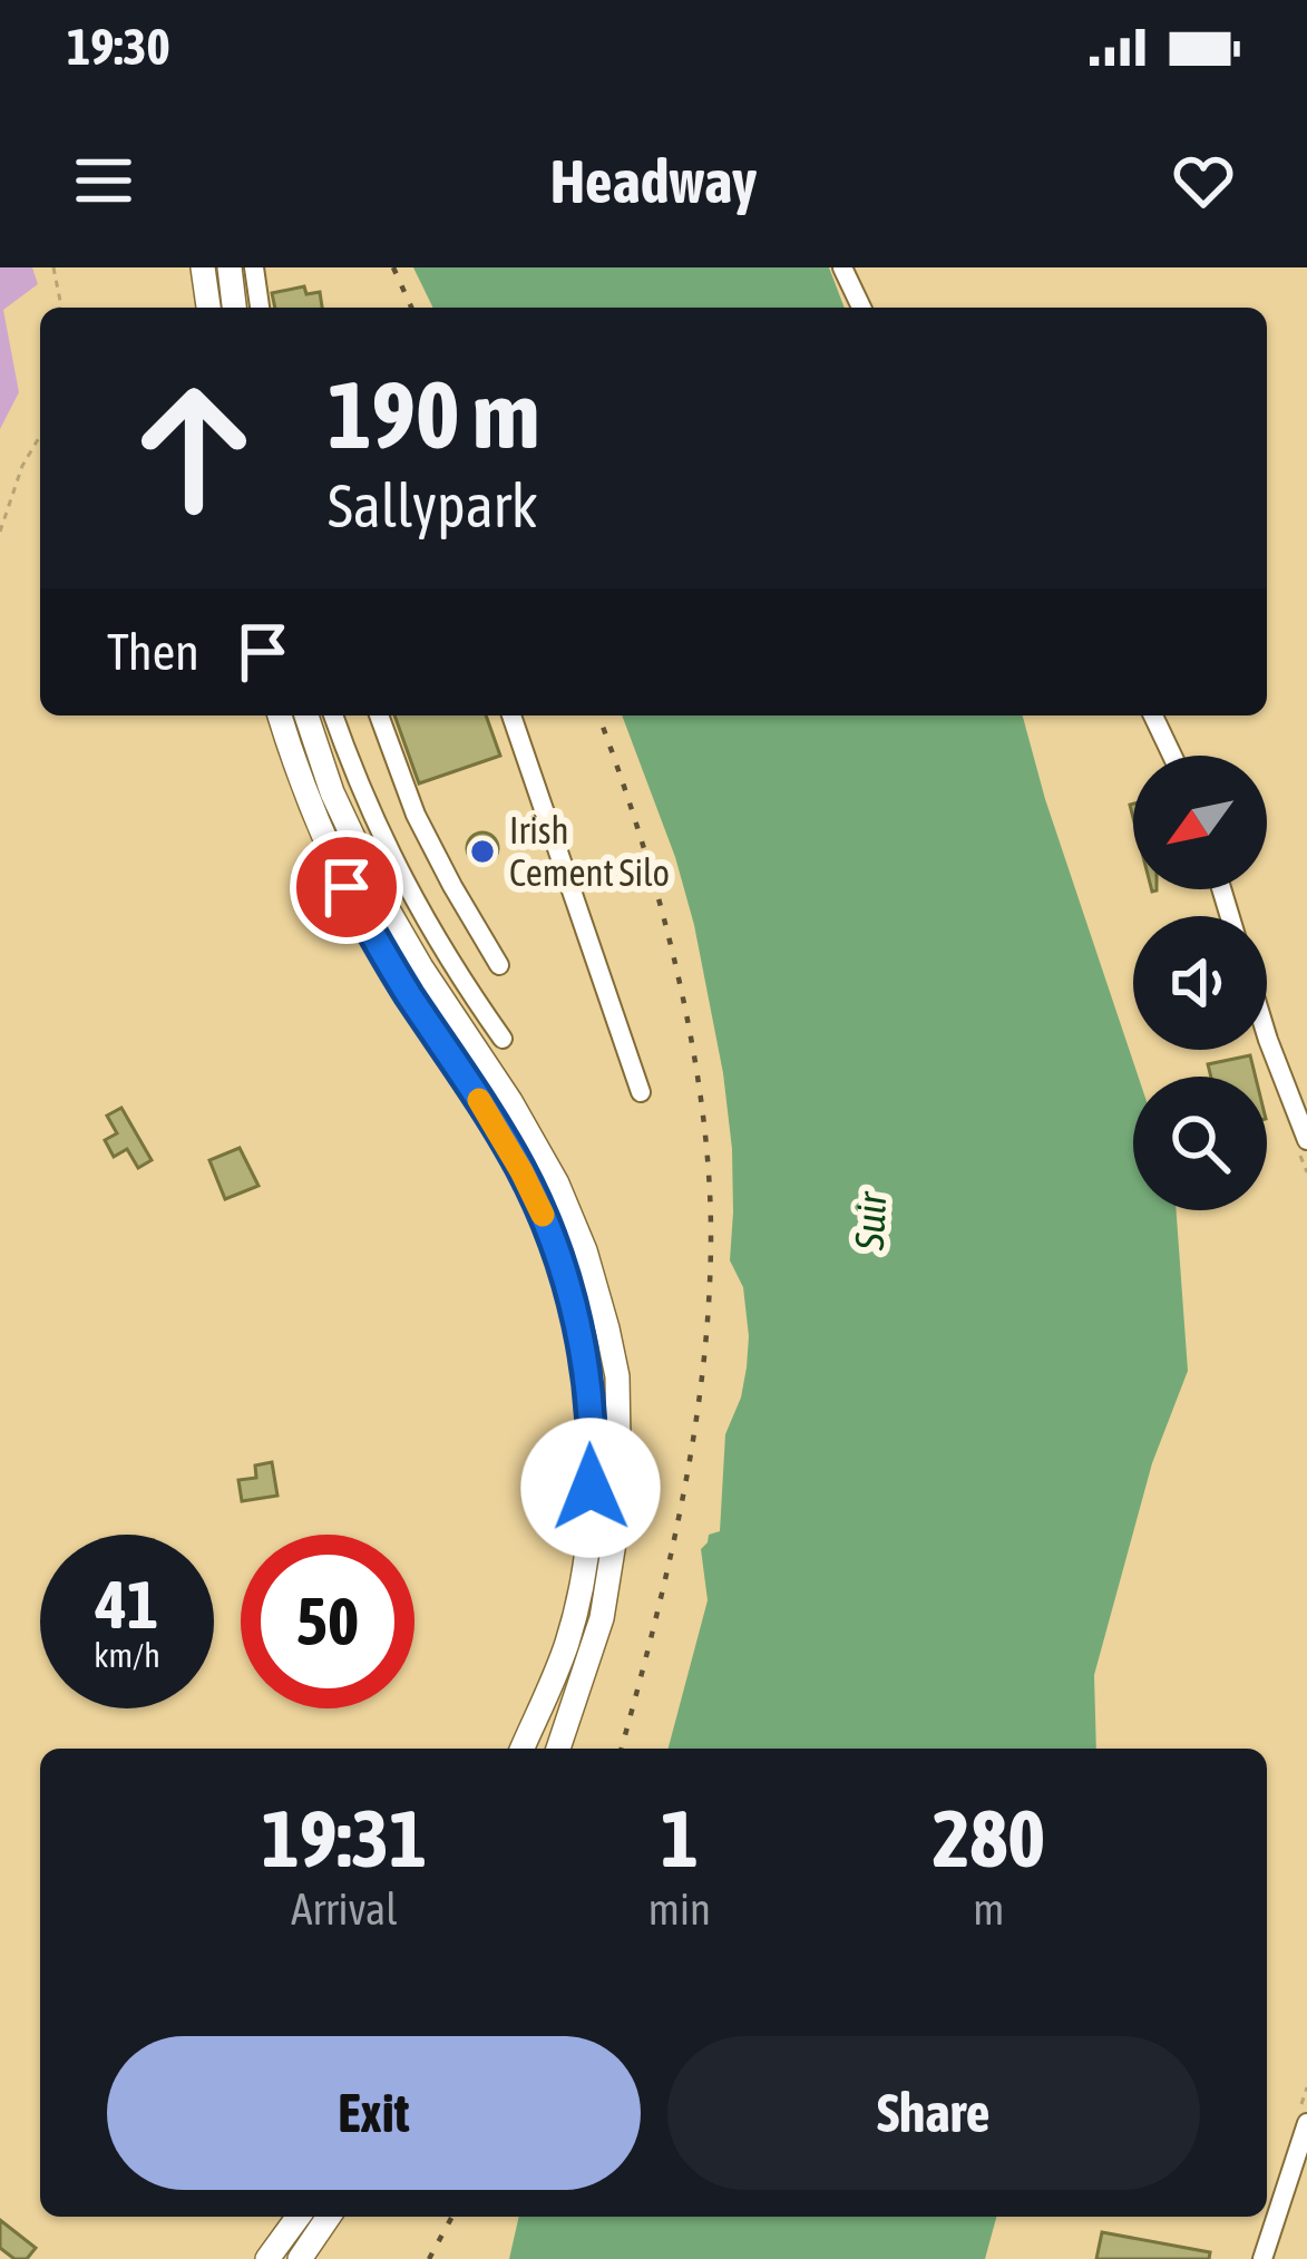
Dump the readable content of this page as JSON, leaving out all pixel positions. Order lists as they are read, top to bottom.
{
  "water": ["Suir"],
  "places": ["Irish Cement Silo"],
  "north": "bottom left",
  "page": {
    "status": "19:30",
    "header": "Headway",
    "turn": ["190 m", "Sallypark"],
    "then": "Then",
    "speed": "41 km/h",
    "limit": "50",
    "eta": [
      "19:31",
      "Arrival",
      "1",
      "min",
      "280",
      "m"
    ],
    "buttons": ["Exit", "Share"]
  }
}
